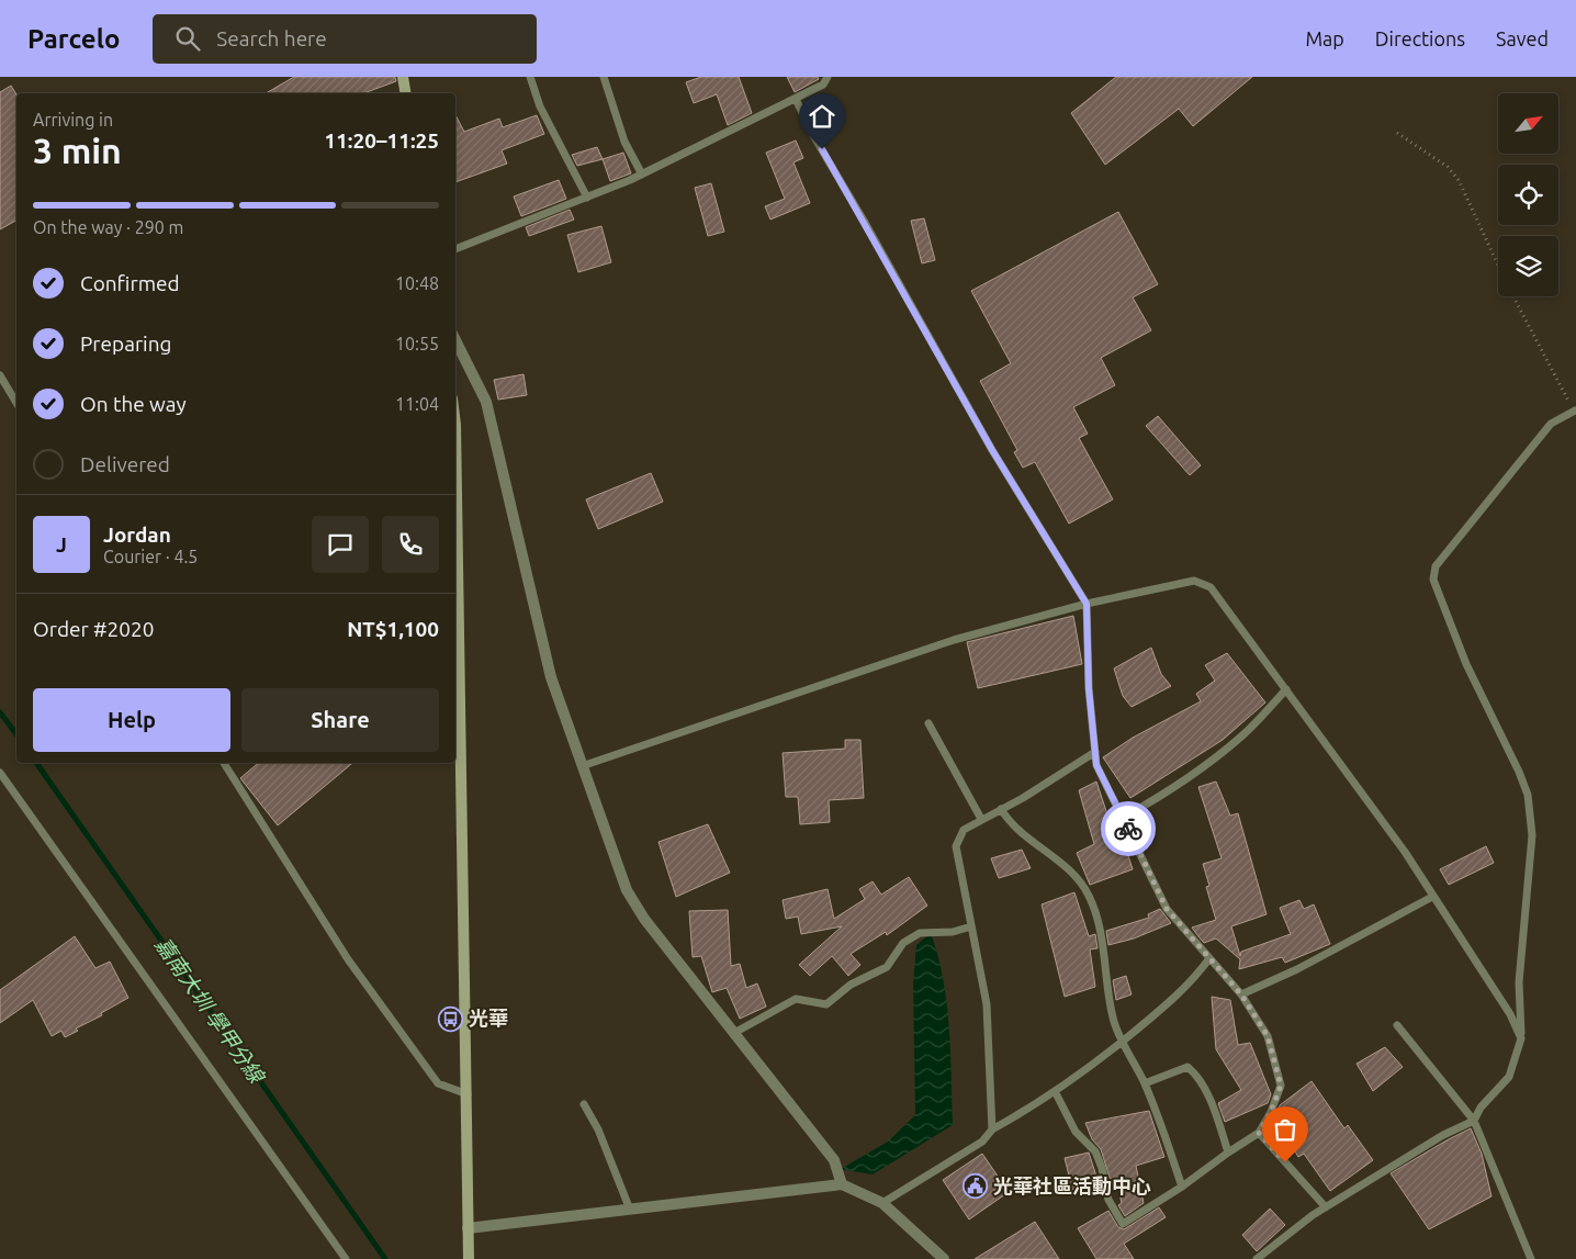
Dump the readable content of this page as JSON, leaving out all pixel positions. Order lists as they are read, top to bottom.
{
  "water": ["嘉南大圳 學甲分線"],
  "places": {
    "bus stop": ["光華"],
    "public building": ["光華社區活動中心"]
  },
  "north": "top right",
  "page": {
    "header": "Parcelo",
    "search": "Search here",
    "nav": ["Map", "Directions", "Saved"],
    "heading": ["3 min", "Arriving in", "11:20–11:25"],
    "panel": [
      "Jordan",
      "Courier · 4.5",
      "Order #2020",
      "NT$1,100"
    ],
    "bar": "On the way · 290 m",
    "list": [
      ["Confirmed", "10:48"],
      ["Preparing", "10:55"],
      ["On the way", "11:04"],
      "Delivered"
    ],
    "round": "J",
    "buttons": ["Help", "Share"]
  }
}
